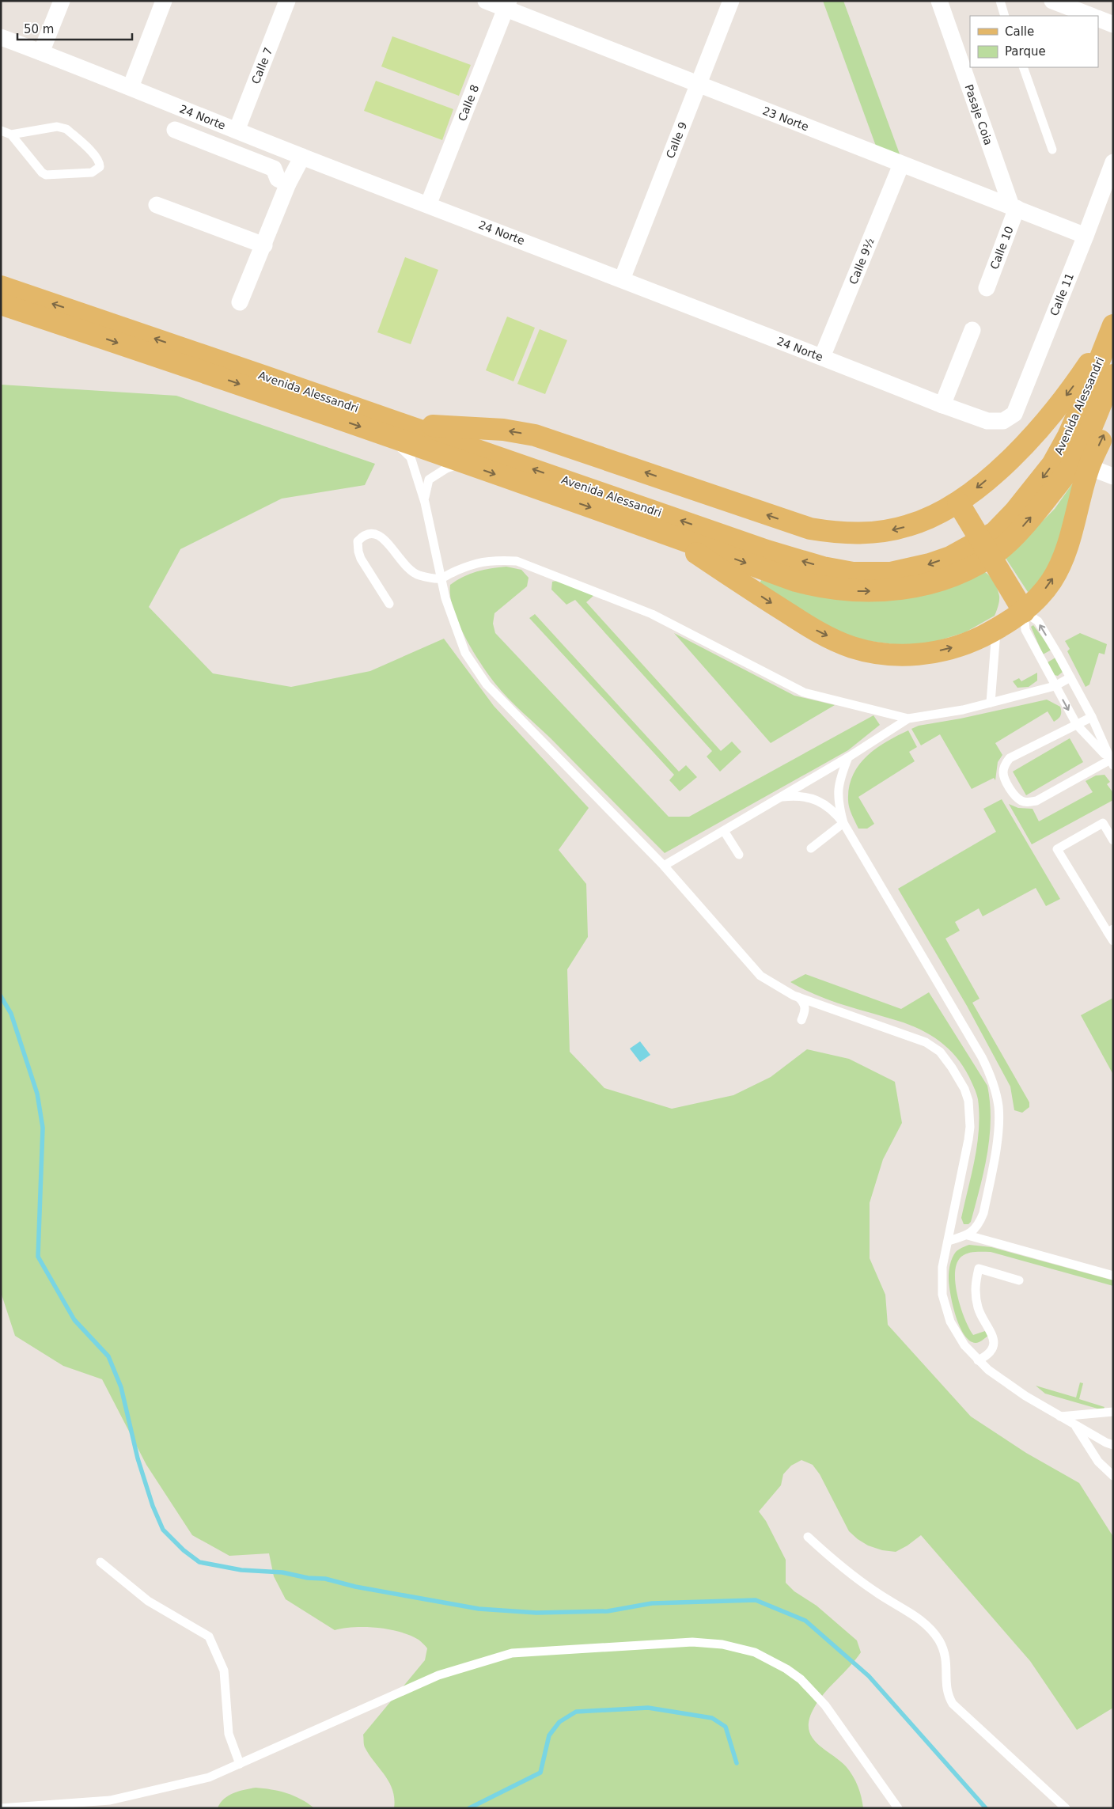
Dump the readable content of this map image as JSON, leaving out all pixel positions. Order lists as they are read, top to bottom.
{
  "streets": {
    "main road": ["Avenida Alessandri"],
    "street": [
      "Calle 7",
      "Calle 8",
      "Pasaje Coia",
      "24 Norte",
      "23 Norte",
      "Calle 9",
      "Calle 10",
      "Calle 9½",
      "Calle 11"
    ]
  },
  "crossings": [
    ["Calle 7", "24 Norte"],
    ["Calle 8", "24 Norte"],
    ["Calle 8", "23 Norte"],
    ["Pasaje Coia", "23 Norte"],
    ["Pasaje Coia", "Calle 10"],
    ["24 Norte", "Calle 9"],
    ["24 Norte", "Calle 9½"],
    ["24 Norte", "Calle 11"],
    ["23 Norte", "Calle 9"],
    ["23 Norte", "Calle 10"],
    ["23 Norte", "Calle 9½"],
    ["23 Norte", "Calle 11"]
  ],
  "legend": ["Calle", "Parque"],
  "scale_bar": "50 m"
}
